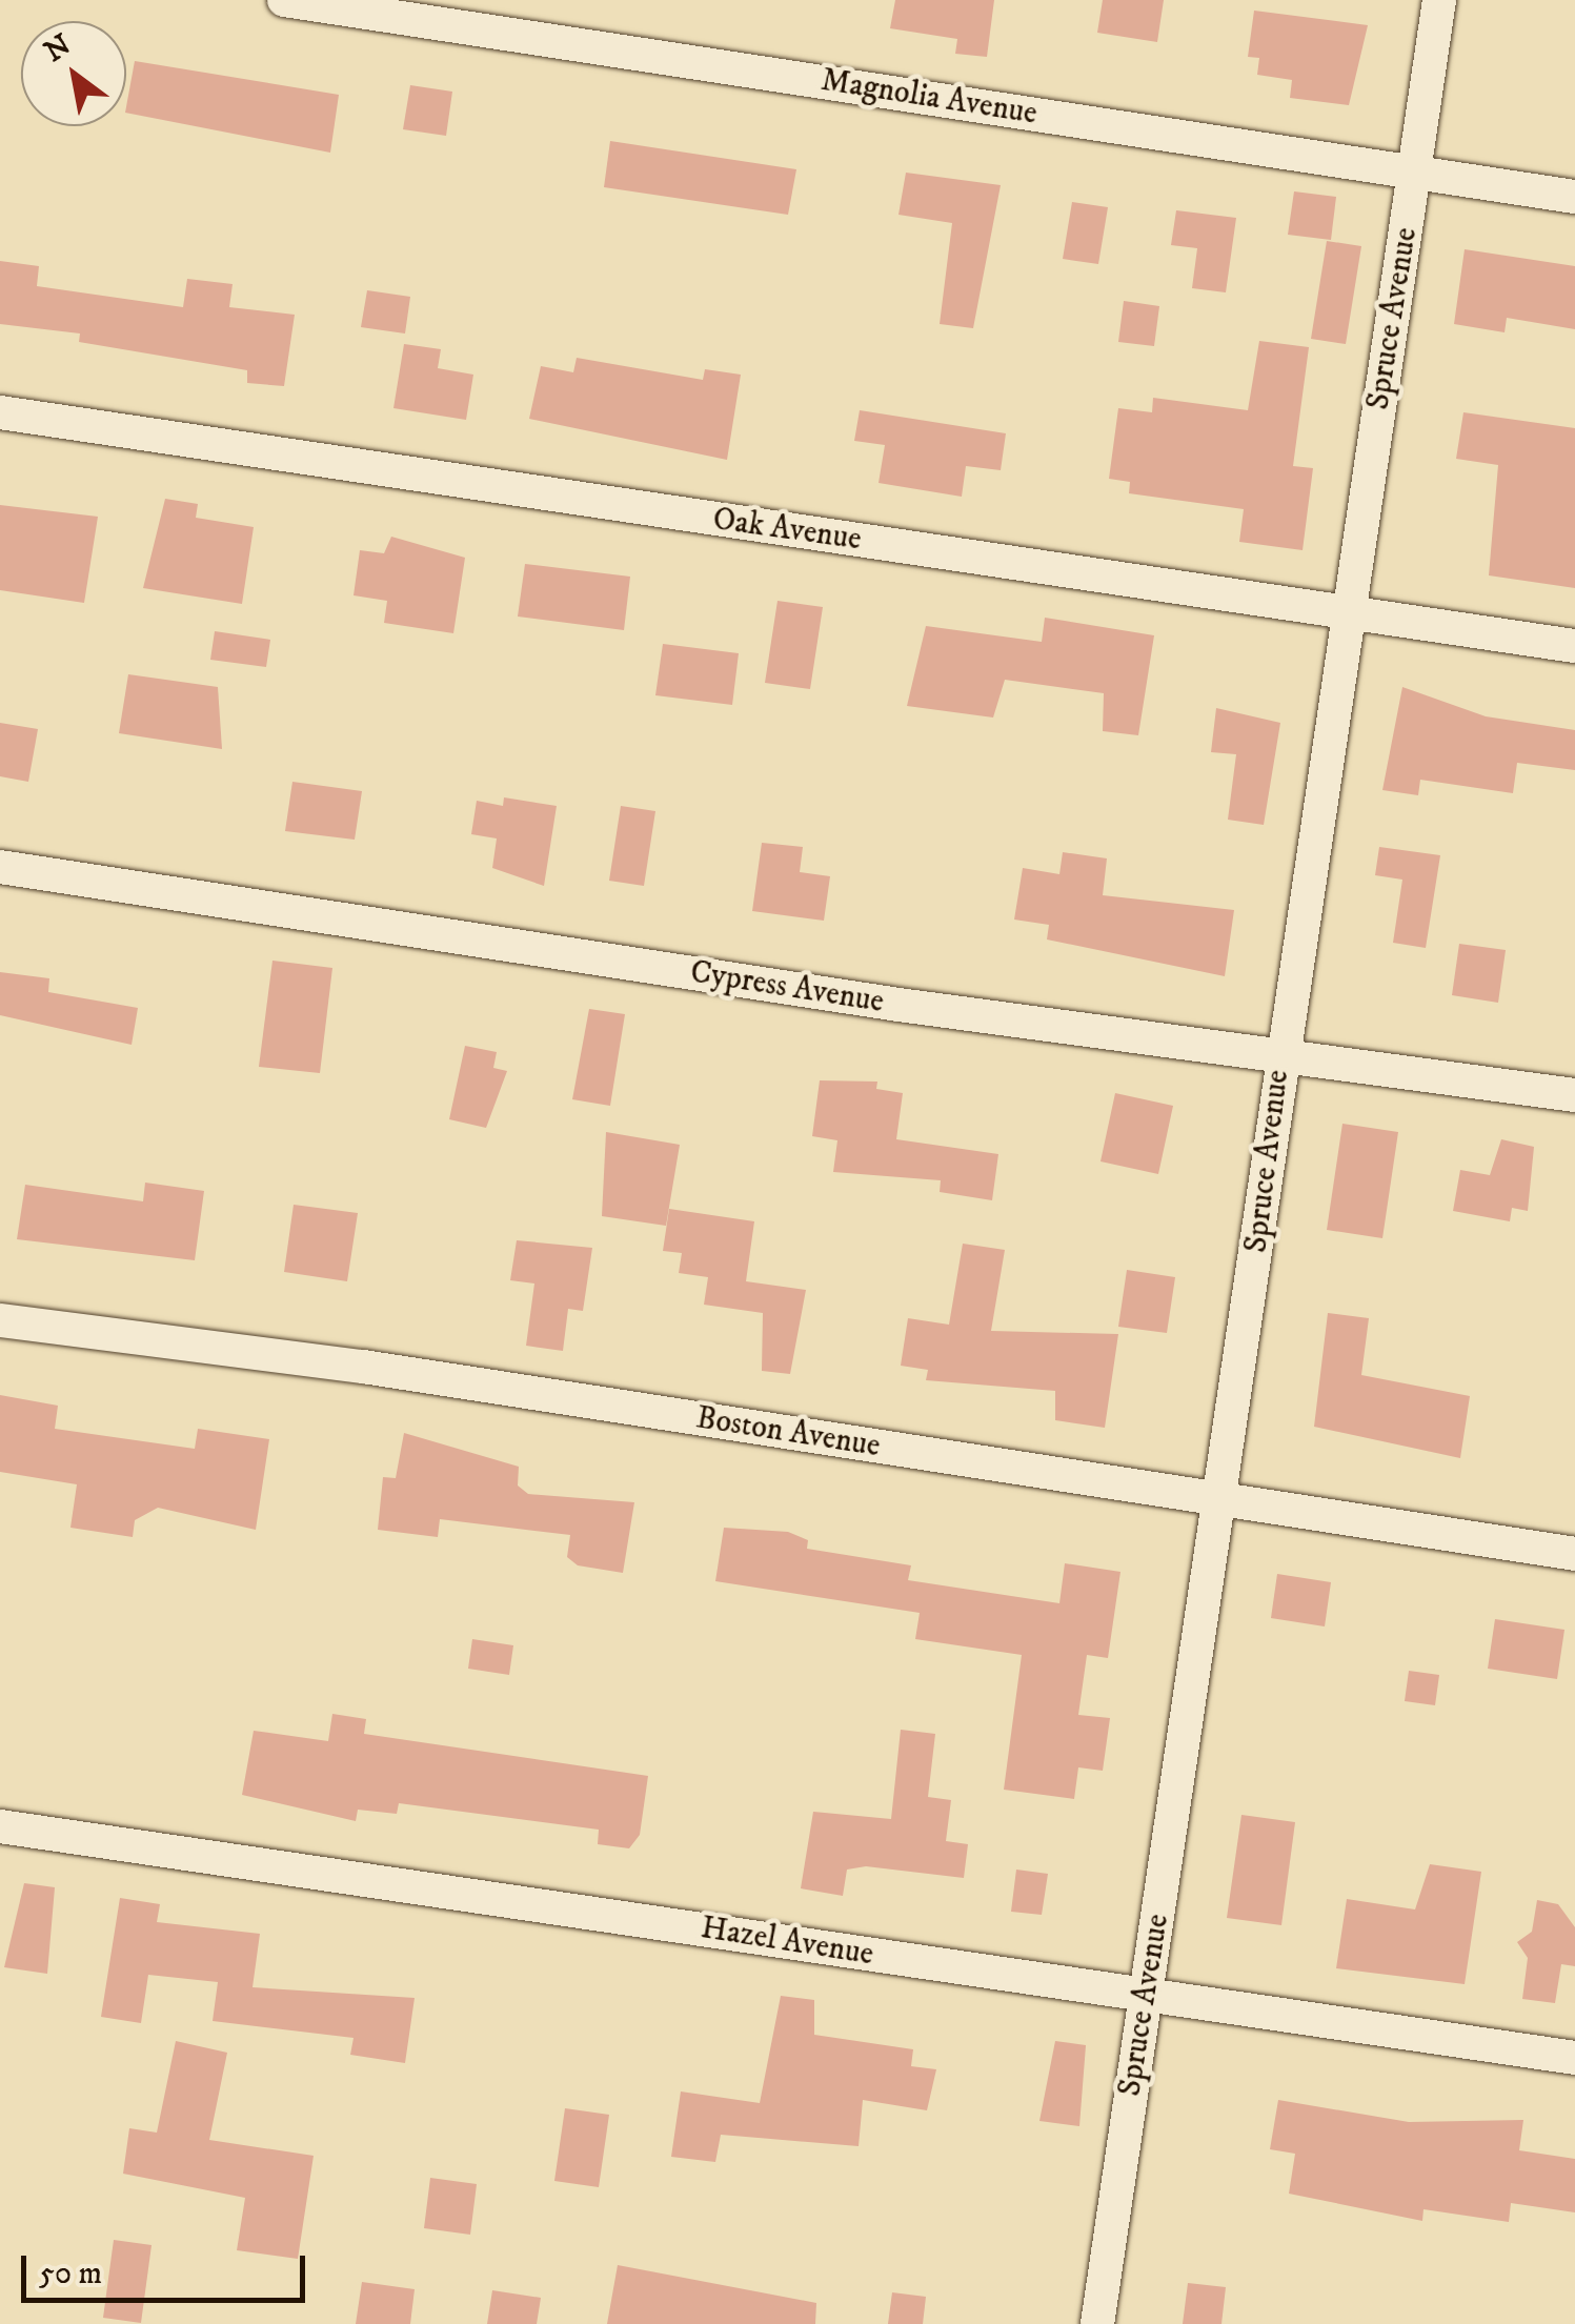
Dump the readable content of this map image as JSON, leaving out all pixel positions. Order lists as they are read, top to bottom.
{
  "streets": {
    "street": [
      "Magnolia Avenue",
      "Spruce Avenue",
      "Oak Avenue",
      "Cypress Avenue",
      "Boston Avenue",
      "Hazel Avenue"
    ]
  },
  "crossings": [
    ["Magnolia Avenue", "Spruce Avenue"],
    ["Spruce Avenue", "Oak Avenue"],
    ["Spruce Avenue", "Cypress Avenue"],
    ["Spruce Avenue", "Boston Avenue"],
    ["Spruce Avenue", "Hazel Avenue"]
  ],
  "scale_bar": "50 m",
  "north": "top left"
}
